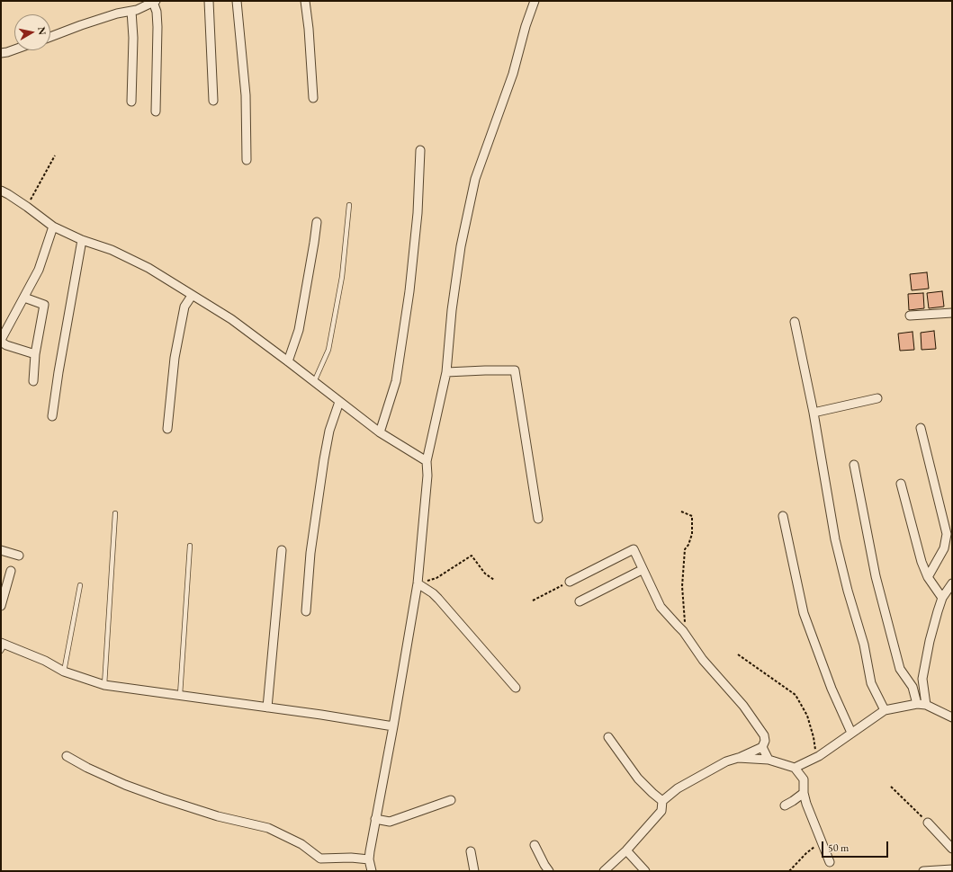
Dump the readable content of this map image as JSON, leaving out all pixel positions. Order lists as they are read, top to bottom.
{
  "scale_bar": "50 m",
  "north": "right"
}
